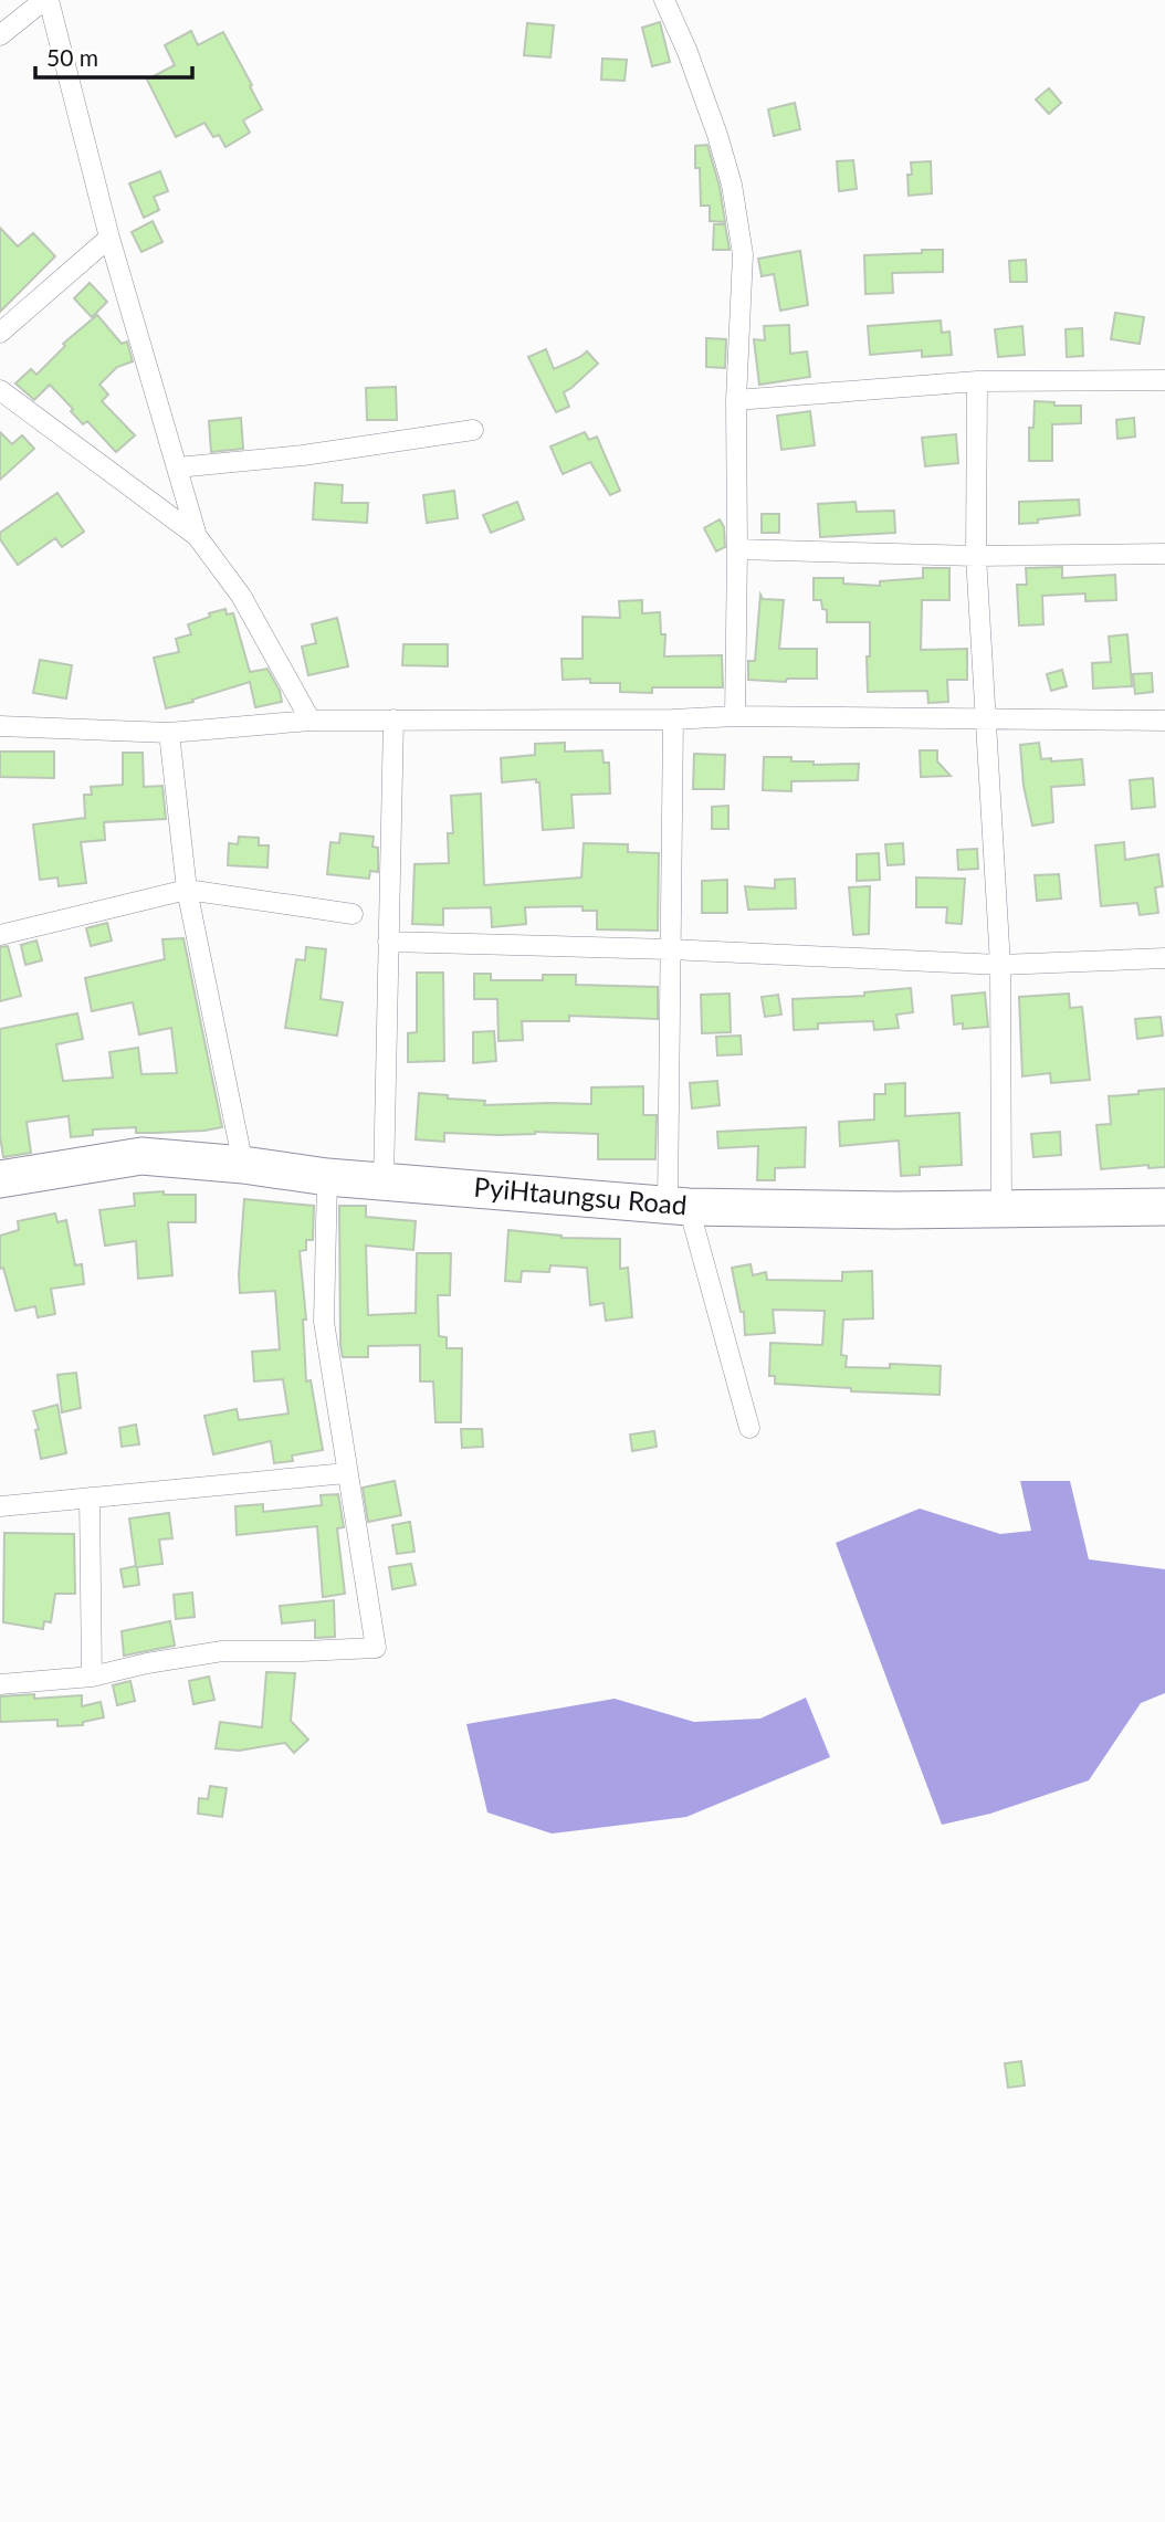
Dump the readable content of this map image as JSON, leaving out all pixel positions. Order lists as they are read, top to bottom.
{
  "streets": {
    "highway": ["PyiHtaungsu Road"]
  },
  "scale_bar": "50 m"
}
